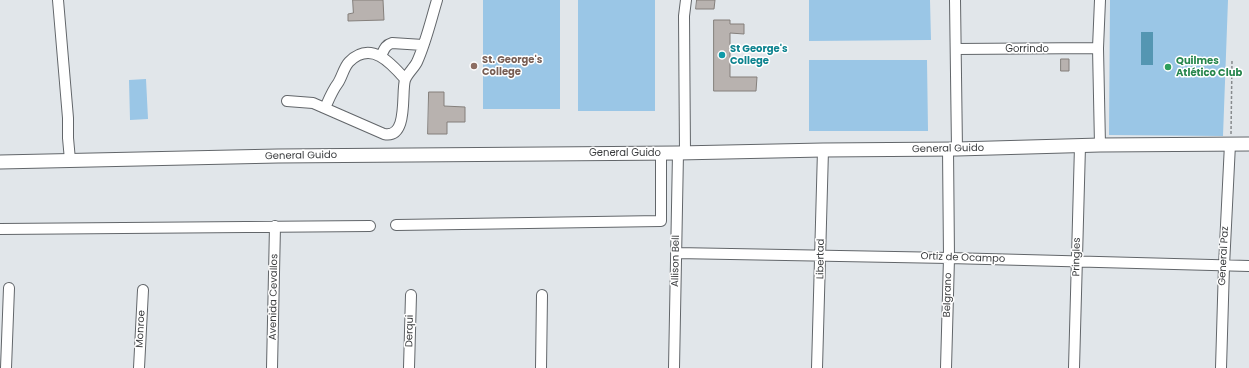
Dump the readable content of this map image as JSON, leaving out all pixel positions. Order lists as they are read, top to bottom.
{
  "streets": {
    "main road": ["General Guido"],
    "street": [
      "Gorrindo",
      "General Paz",
      "Pringles",
      "Ortiz de Ocampo",
      "Libertad",
      "Allison Bell",
      "Belgrano",
      "Avenida Cevallos",
      "Monroe",
      "Derqui"
    ]
  },
  "crossings": [
    ["Gorrindo", "Belgrano"],
    ["General Guido", "General Paz"],
    ["General Guido", "Pringles"],
    ["General Guido", "Libertad"],
    ["General Guido", "Allison Bell"],
    ["General Guido", "Belgrano"],
    ["General Paz", "Ortiz de Ocampo"],
    ["Pringles", "Ortiz de Ocampo"],
    ["Ortiz de Ocampo", "Libertad"],
    ["Ortiz de Ocampo", "Allison Bell"],
    ["Ortiz de Ocampo", "Belgrano"]
  ],
  "places": ["St George's College", "St. George's College", "Quilmes Atlético Club"]
}
